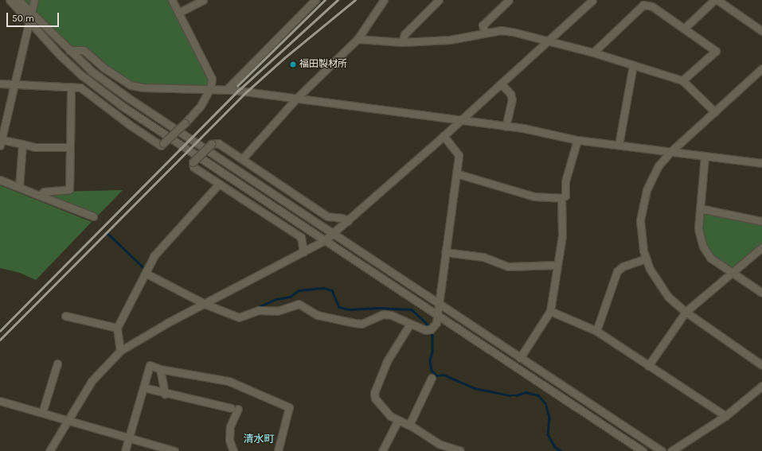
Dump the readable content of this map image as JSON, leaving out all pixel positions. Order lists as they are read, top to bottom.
{
  "districts": ["清水町"],
  "places": ["福田製材所"],
  "scale_bar": "50 m"
}
